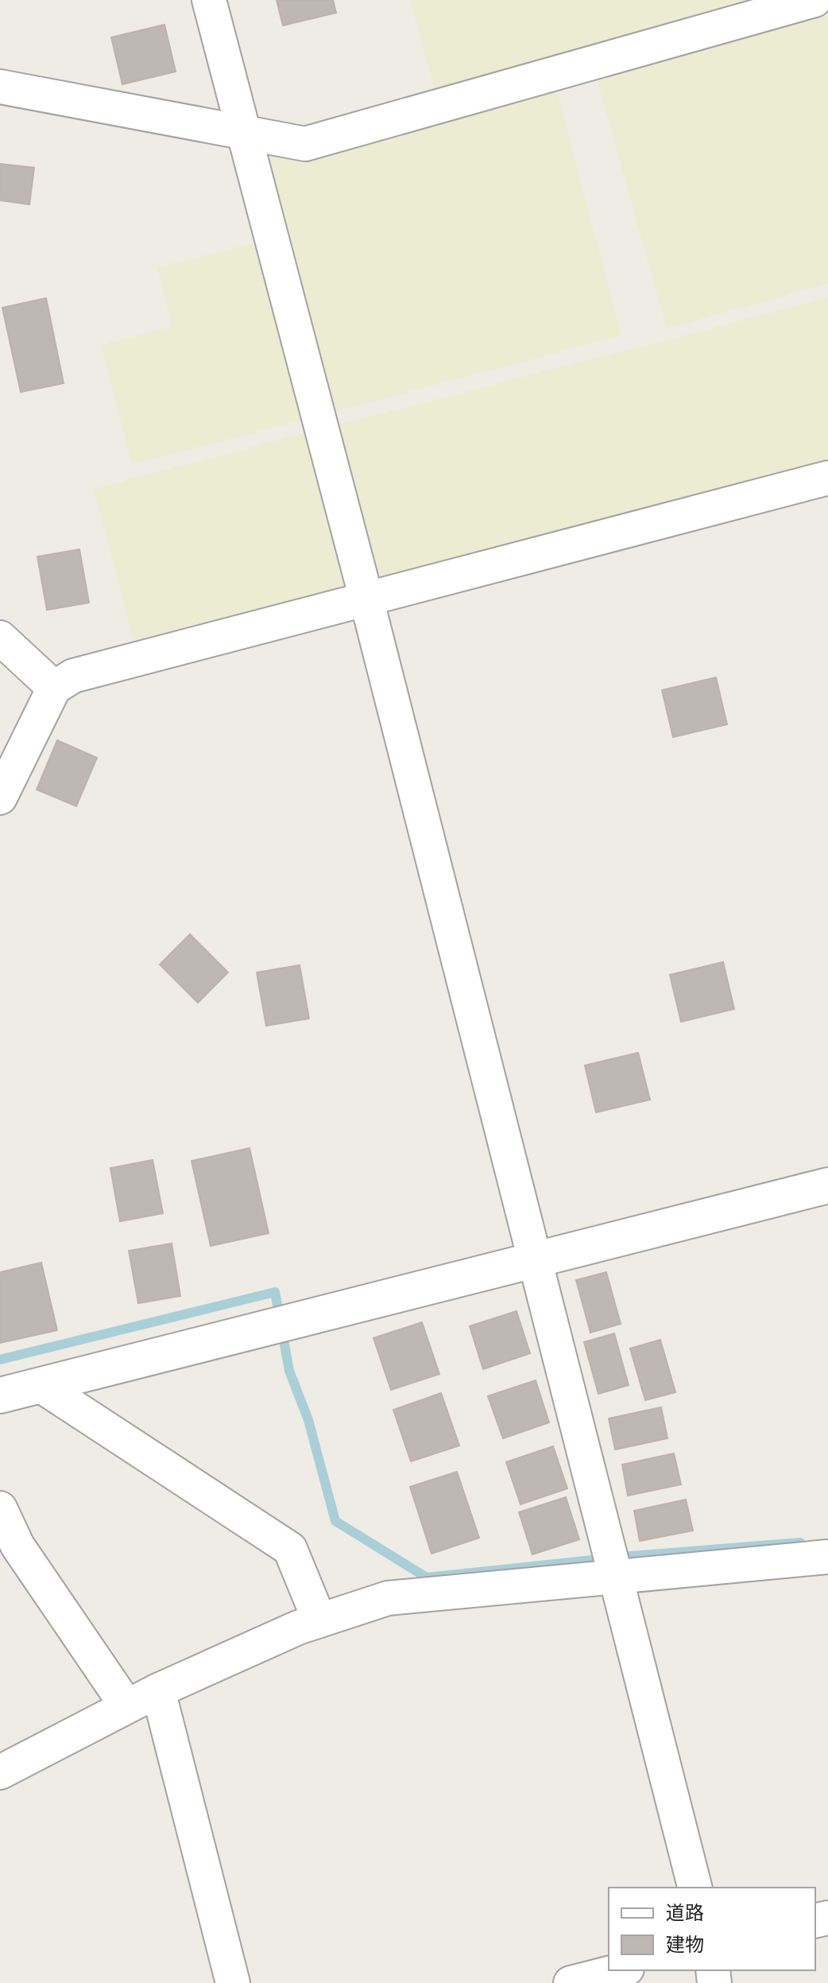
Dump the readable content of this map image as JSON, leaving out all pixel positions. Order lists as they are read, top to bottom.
{
  "legend": ["道路", "建物"]
}
